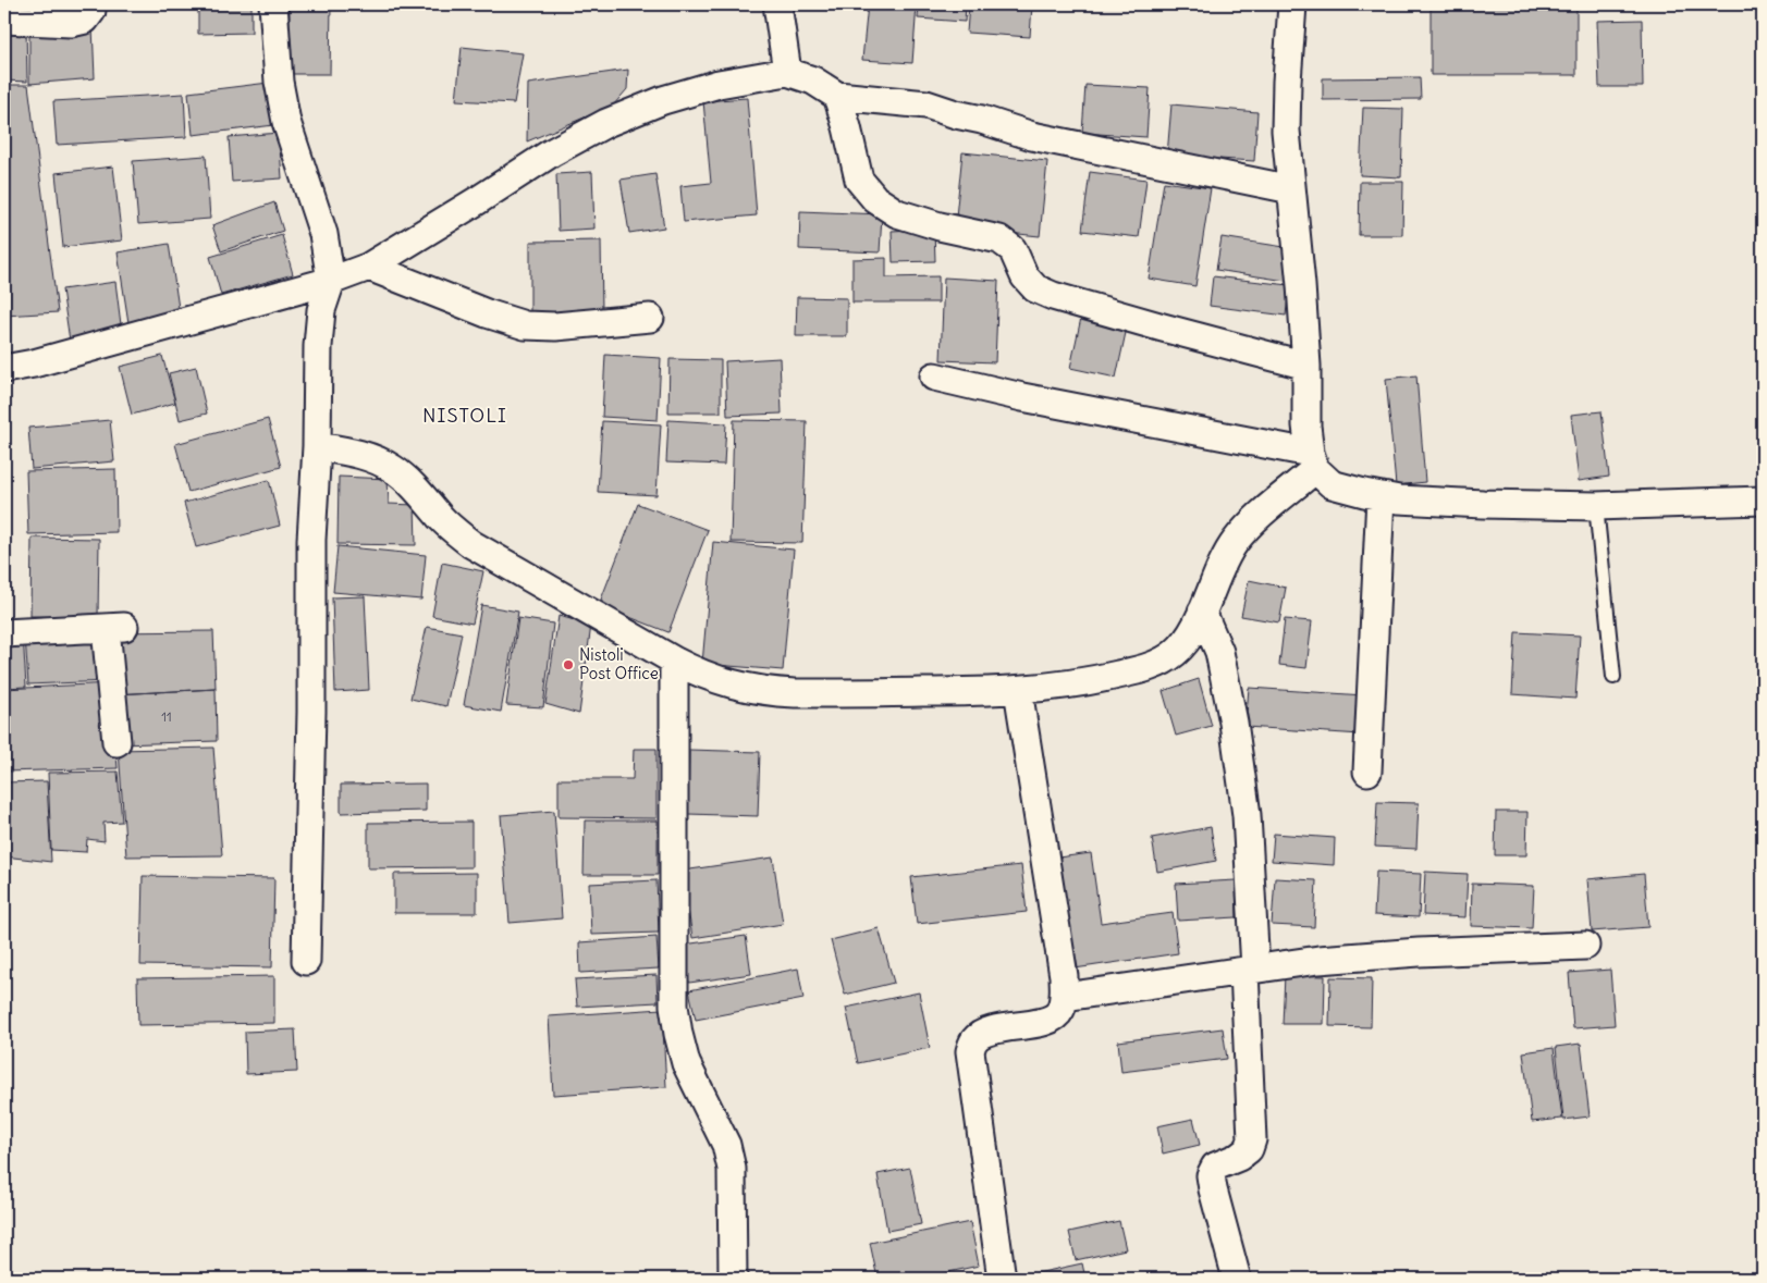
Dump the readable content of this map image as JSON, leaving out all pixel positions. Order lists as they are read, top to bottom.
{
  "districts": ["NISTOLI"],
  "places": ["Nistoli Post Office"],
  "house_numbers": ["11"]
}
